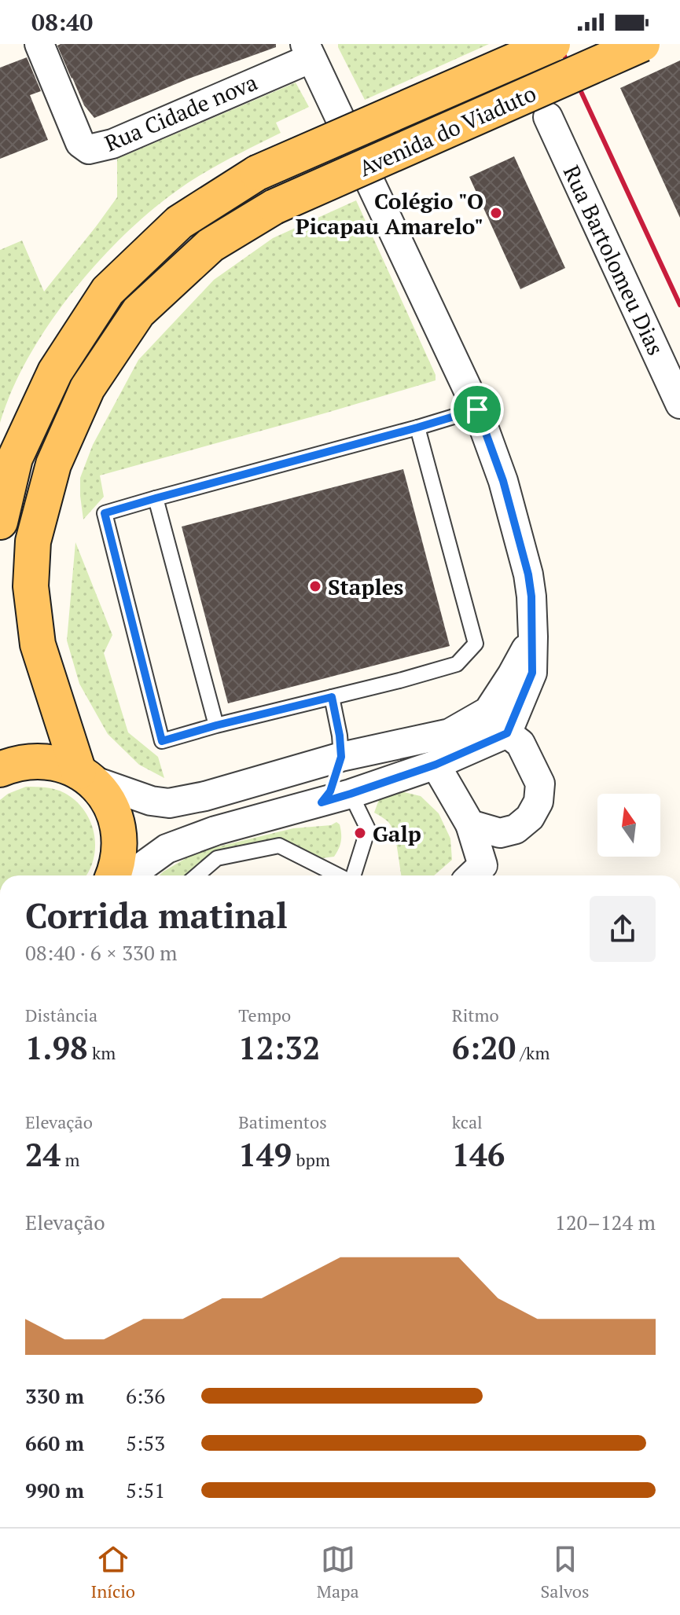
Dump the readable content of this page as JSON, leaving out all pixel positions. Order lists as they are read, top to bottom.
{
  "streets": {
    "main road": ["Avenida do Viaduto"],
    "street": ["Rua Cidade nova", "Rua Bartolomeu Dias"]
  },
  "places": ["Colégio \"O Picapau Amarelo\"", "Staples", "Galp"],
  "north": "top",
  "page": {
    "status": "08:40",
    "heading": ["Corrida matinal", "08:40 · 6 × 330 m"],
    "stats": [
      ["Distância", "1.98 km"],
      ["Tempo", "12:32"],
      ["Ritmo", "6:20 /km"],
      ["Elevação", "24 m"],
      ["Batimentos", "149 bpm"],
      ["kcal", "146"]
    ],
    "chart": ["Elevação", "120–124 m"],
    "list": [
      {
        "name": "330 m",
        "note": "6:36"
      },
      {
        "name": "660 m",
        "note": "5:53"
      },
      {
        "name": "990 m",
        "note": "5:51"
      }
    ],
    "tabs": ["Início", "Mapa", "Salvos"]
  }
}
